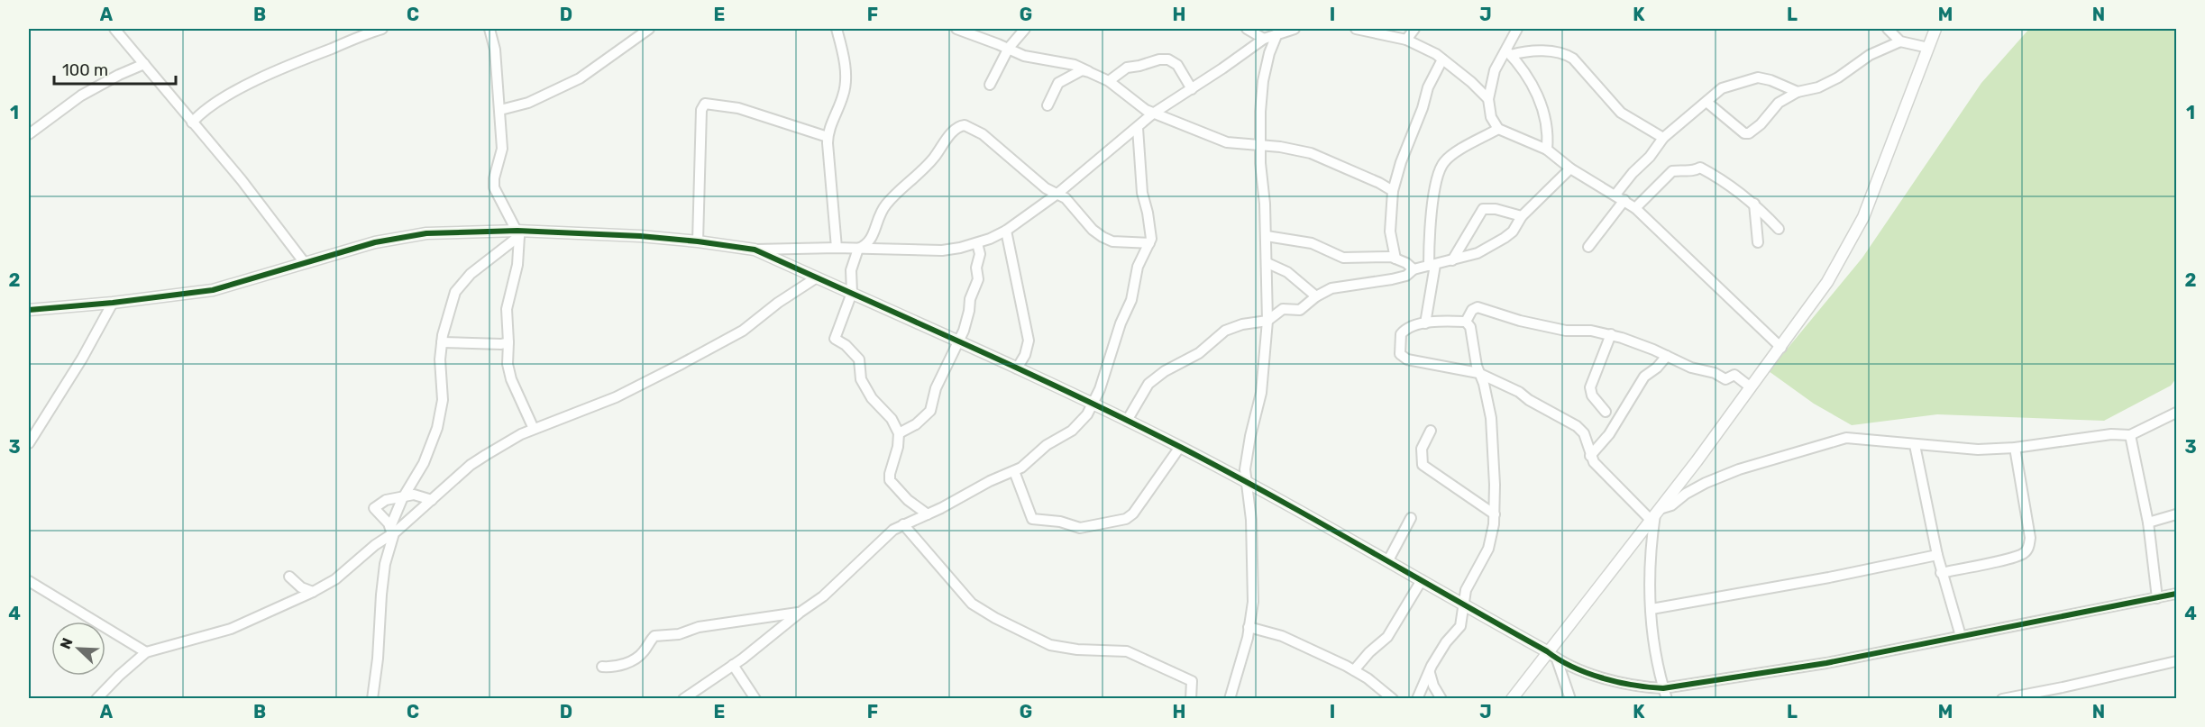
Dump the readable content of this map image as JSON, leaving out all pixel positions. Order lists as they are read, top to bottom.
{
  "scale_bar": "100 m",
  "north": "top left",
  "grid": {
    "columns": [
      "A",
      "B",
      "C",
      "D",
      "E",
      "F",
      "G",
      "H",
      "I",
      "J",
      "K",
      "L",
      "M",
      "N"
    ],
    "rows": [
      "1",
      "2",
      "3",
      "4"
    ]
  }
}
